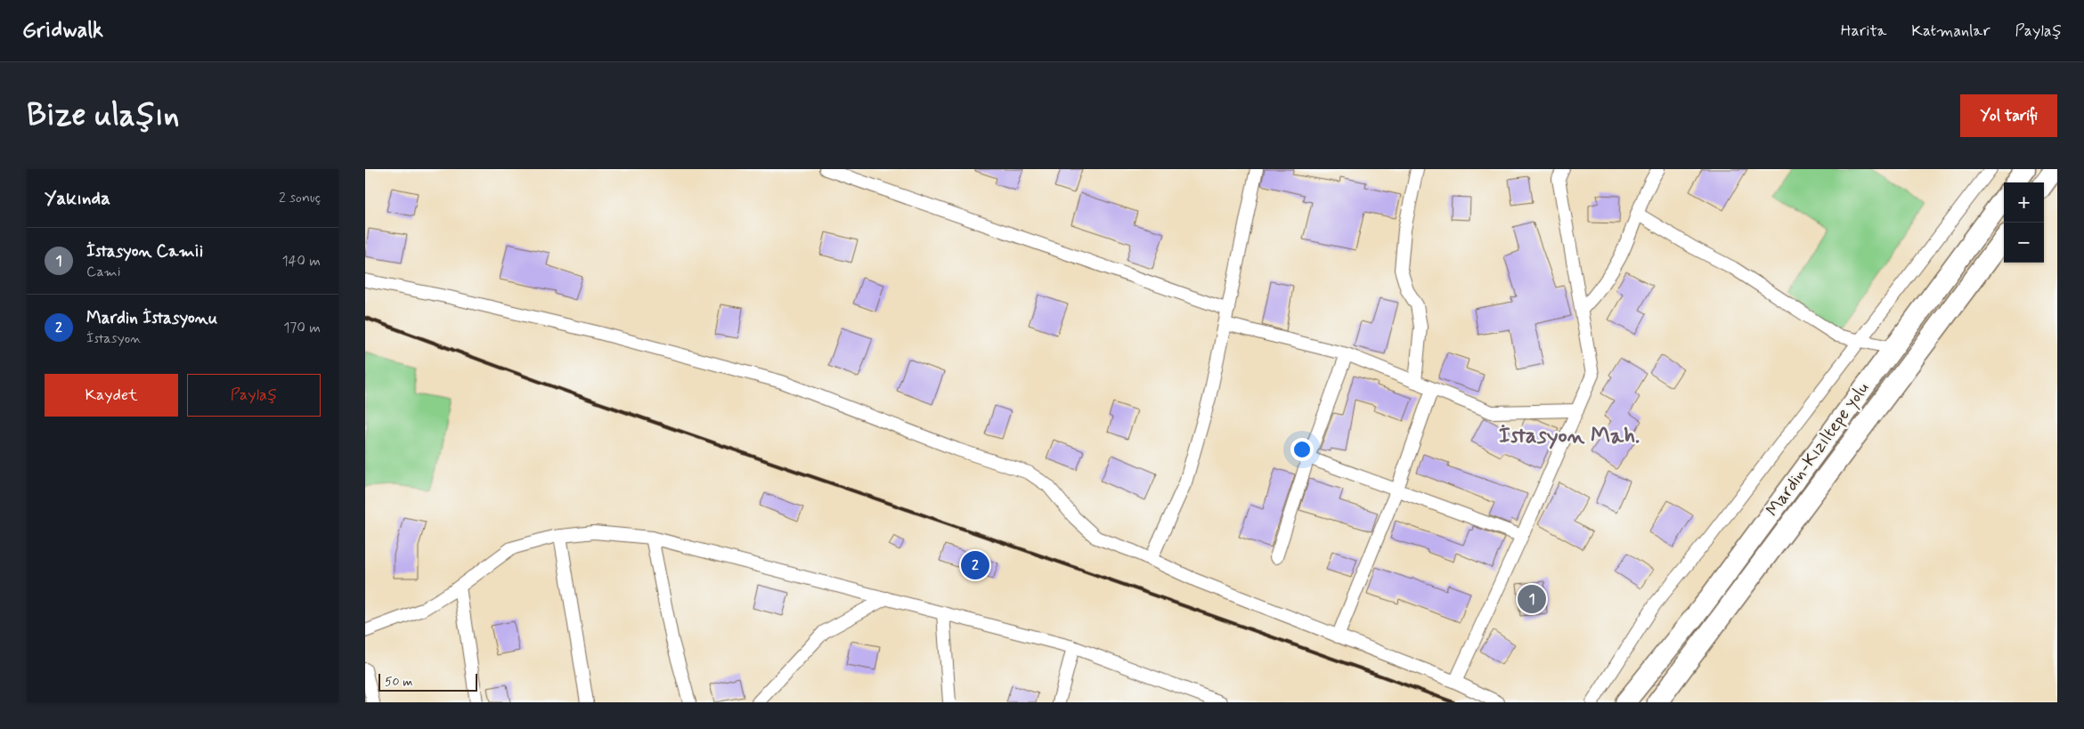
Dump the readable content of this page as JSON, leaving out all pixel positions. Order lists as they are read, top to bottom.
{
  "streets": {
    "highway": ["Mardin-Kızıltepe yolu"]
  },
  "districts": ["İstasyon Mah."],
  "scale_bar": "50 m",
  "page": {
    "header": "Gridwalk",
    "nav": ["Harita", "Katmanlar", "Paylaş"],
    "buttons": [
      "Yol tarifi",
      ["Kaydet", "Paylaş"]
    ],
    "title": "Bize ulaşın",
    "heading": ["Yakında", "2 sonuç"],
    "map_buttons": ["+", "−"],
    "list": [
      {
        "mark": "1",
        "name": "İstasyon Camii",
        "note": "Cami",
        "value": "140 m"
      },
      {
        "mark": "2",
        "name": "Mardin İstasyonu",
        "note": "İstasyon",
        "value": "170 m"
      }
    ],
    "pins": ["2", "1"],
    "scale": "50 m"
  }
}
